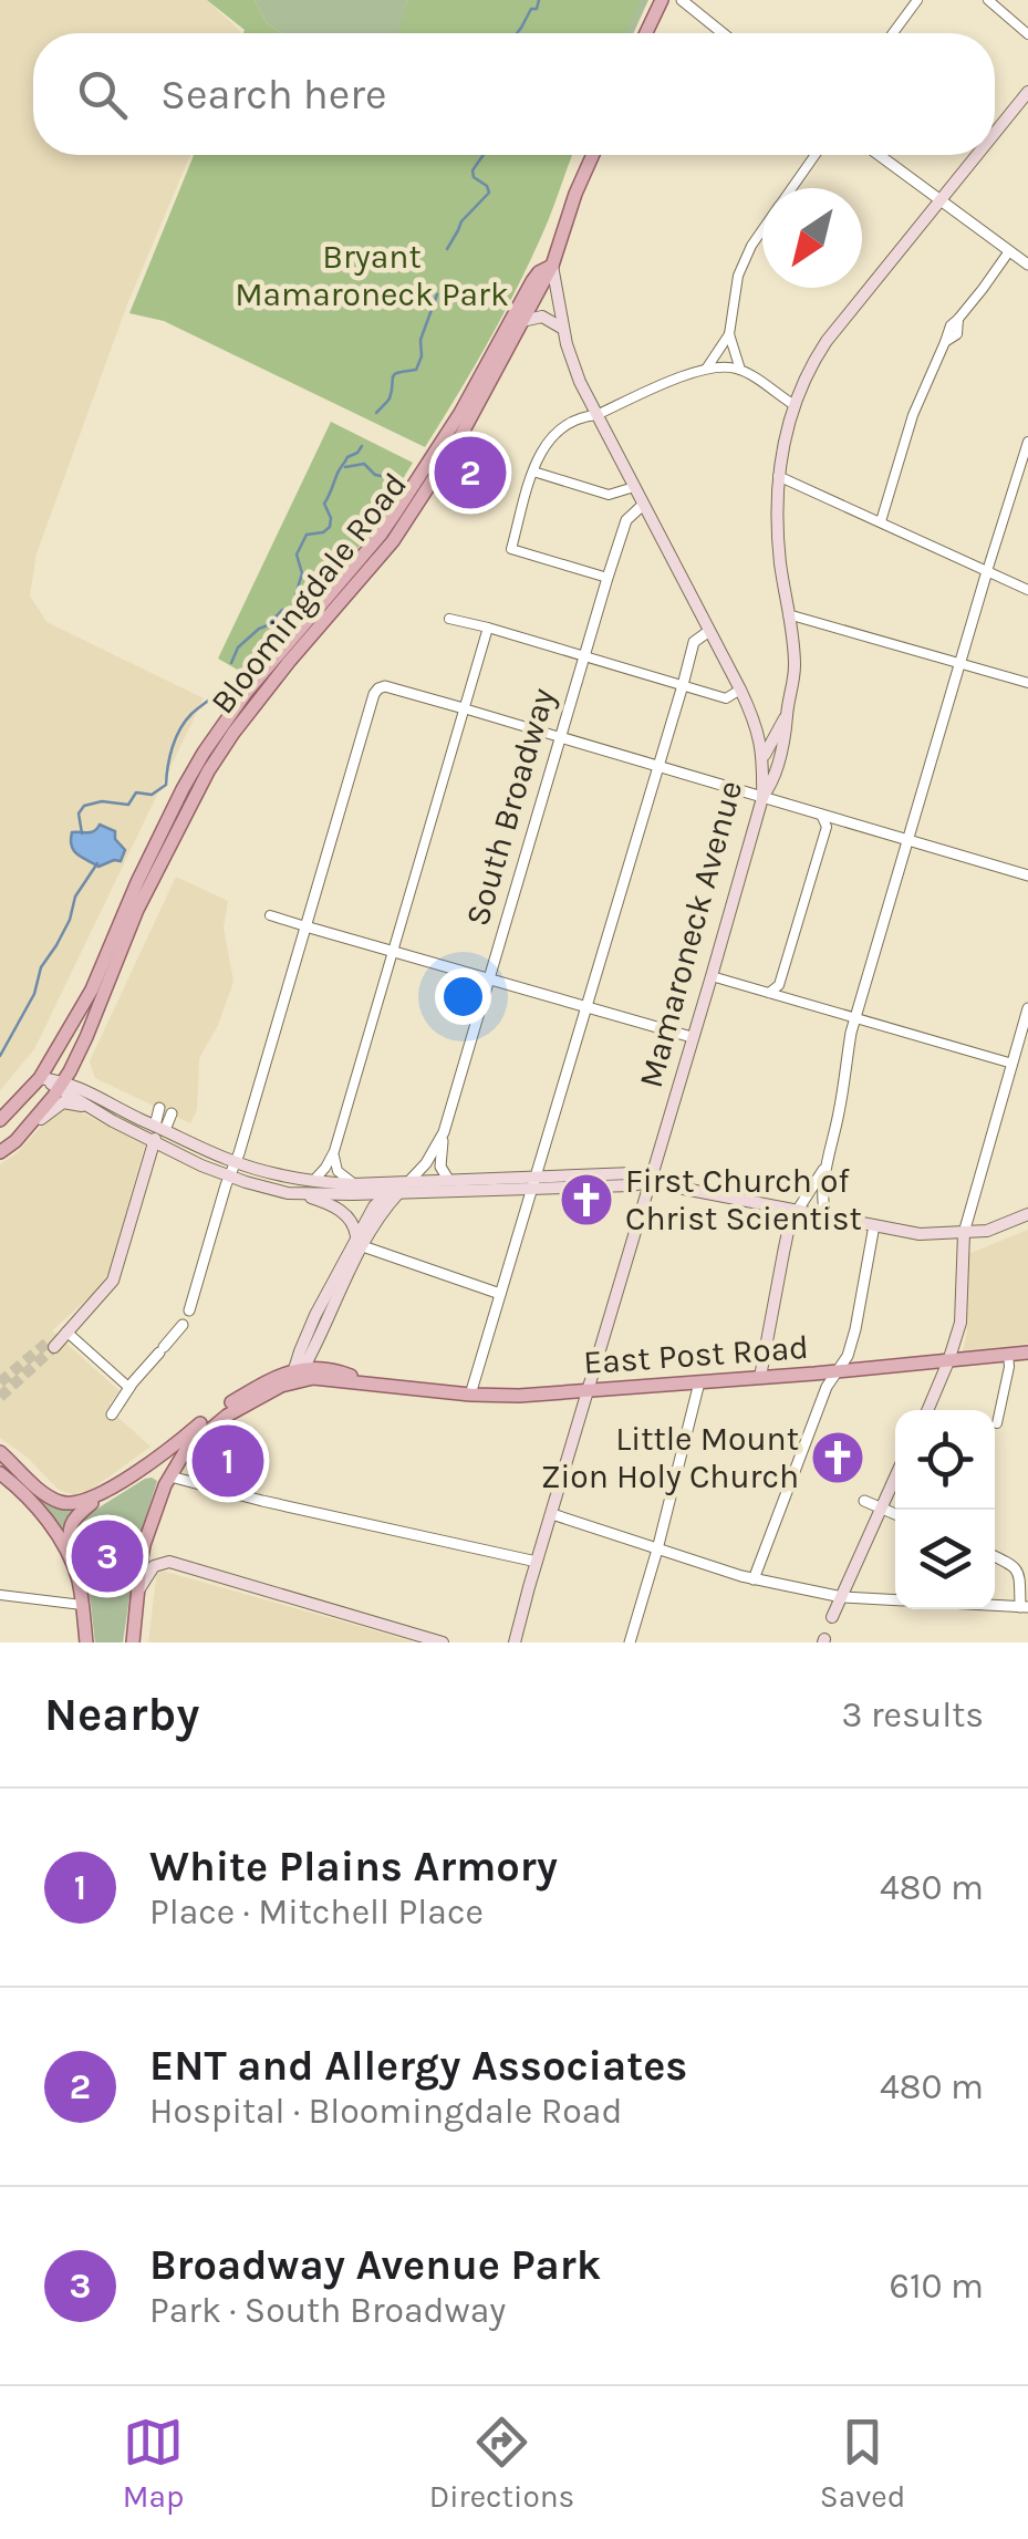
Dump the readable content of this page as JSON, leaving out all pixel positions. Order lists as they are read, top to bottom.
{
  "streets": {
    "main road": [
      "Bloomingdale Road",
      "South Broadway",
      "Mamaroneck Avenue",
      "East Post Road"
    ]
  },
  "crossings": [
    ["Bloomingdale Road", "Mamaroneck Avenue"],
    ["South Broadway", "Mamaroneck Avenue"],
    ["South Broadway", "East Post Road"],
    ["Mamaroneck Avenue", "East Post Road"]
  ],
  "parks": ["Bryant Mamaroneck Park"],
  "places": {
    "church": ["First Church of Christ Scientist", "Little Mount Zion Holy Church"]
  },
  "north": "bottom left",
  "page": {
    "search": "Search here",
    "pins": ["2", "1", "3"],
    "heading": ["Nearby", "3 results"],
    "list": [
      {
        "mark": "1",
        "name": "White Plains Armory",
        "note": "Place · Mitchell Place",
        "value": "480 m"
      },
      {
        "mark": "2",
        "name": "ENT and Allergy Associates",
        "note": "Hospital · Bloomingdale Road",
        "value": "480 m"
      },
      {
        "mark": "3",
        "name": "Broadway Avenue Park",
        "note": "Park · South Broadway",
        "value": "610 m"
      }
    ],
    "nav": ["Map", "Directions", "Saved"]
  }
}
